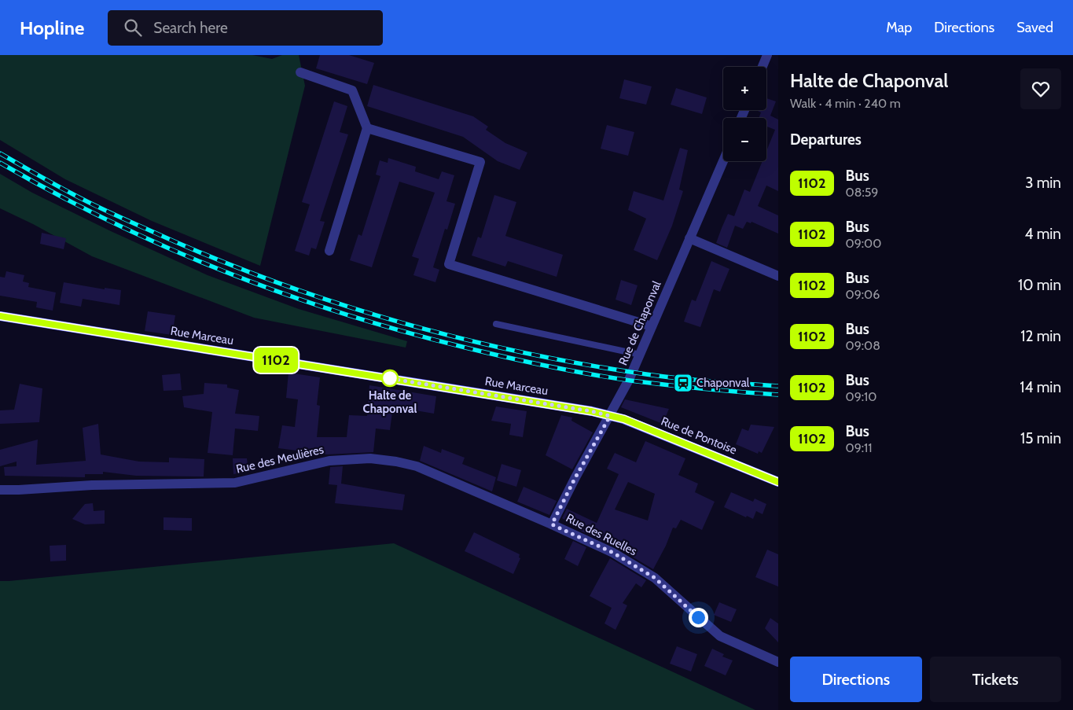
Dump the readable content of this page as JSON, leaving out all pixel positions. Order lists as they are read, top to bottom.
{
  "streets": {
    "main road": ["Rue Marceau", "Rue de Pontoise"],
    "street": ["Rue de Chaponval", "Rue des Meulières", "Rue des Ruelles"]
  },
  "crossings": [
    ["Rue de Chaponval", "Rue Marceau"],
    ["Rue de Chaponval", "Rue de Pontoise"],
    ["Rue de Chaponval", "Rue des Ruelles"],
    ["Rue Marceau", "Rue de Pontoise"],
    ["Rue Marceau", "Rue des Ruelles"],
    ["Rue de Pontoise", "Rue des Ruelles"],
    ["Rue des Meulières", "Rue des Ruelles"]
  ],
  "places": {
    "other": ["Halte de Chaponval"],
    "station": ["Chaponval"]
  },
  "lines": ["bus line 1102"],
  "page": {
    "header": "Hopline",
    "search": "Search here",
    "nav": ["Map", "Directions", "Saved"],
    "on_map": "1102",
    "heading": [
      ["Halte de Chaponval", "Walk · 4 min · 240 m"],
      "Departures"
    ],
    "map_buttons": ["+", "−"],
    "list": [
      {
        "mark": "1102",
        "name": "Bus",
        "note": "08:59",
        "value": "3 min"
      },
      {
        "mark": "1102",
        "name": "Bus",
        "note": "09:00",
        "value": "4 min"
      },
      {
        "mark": "1102",
        "name": "Bus",
        "note": "09:06",
        "value": "10 min"
      },
      {
        "mark": "1102",
        "name": "Bus",
        "note": "09:08",
        "value": "12 min"
      },
      {
        "mark": "1102",
        "name": "Bus",
        "note": "09:10",
        "value": "14 min"
      },
      {
        "mark": "1102",
        "name": "Bus",
        "note": "09:11",
        "value": "15 min"
      }
    ],
    "buttons": ["Directions", "Tickets"]
  }
}
